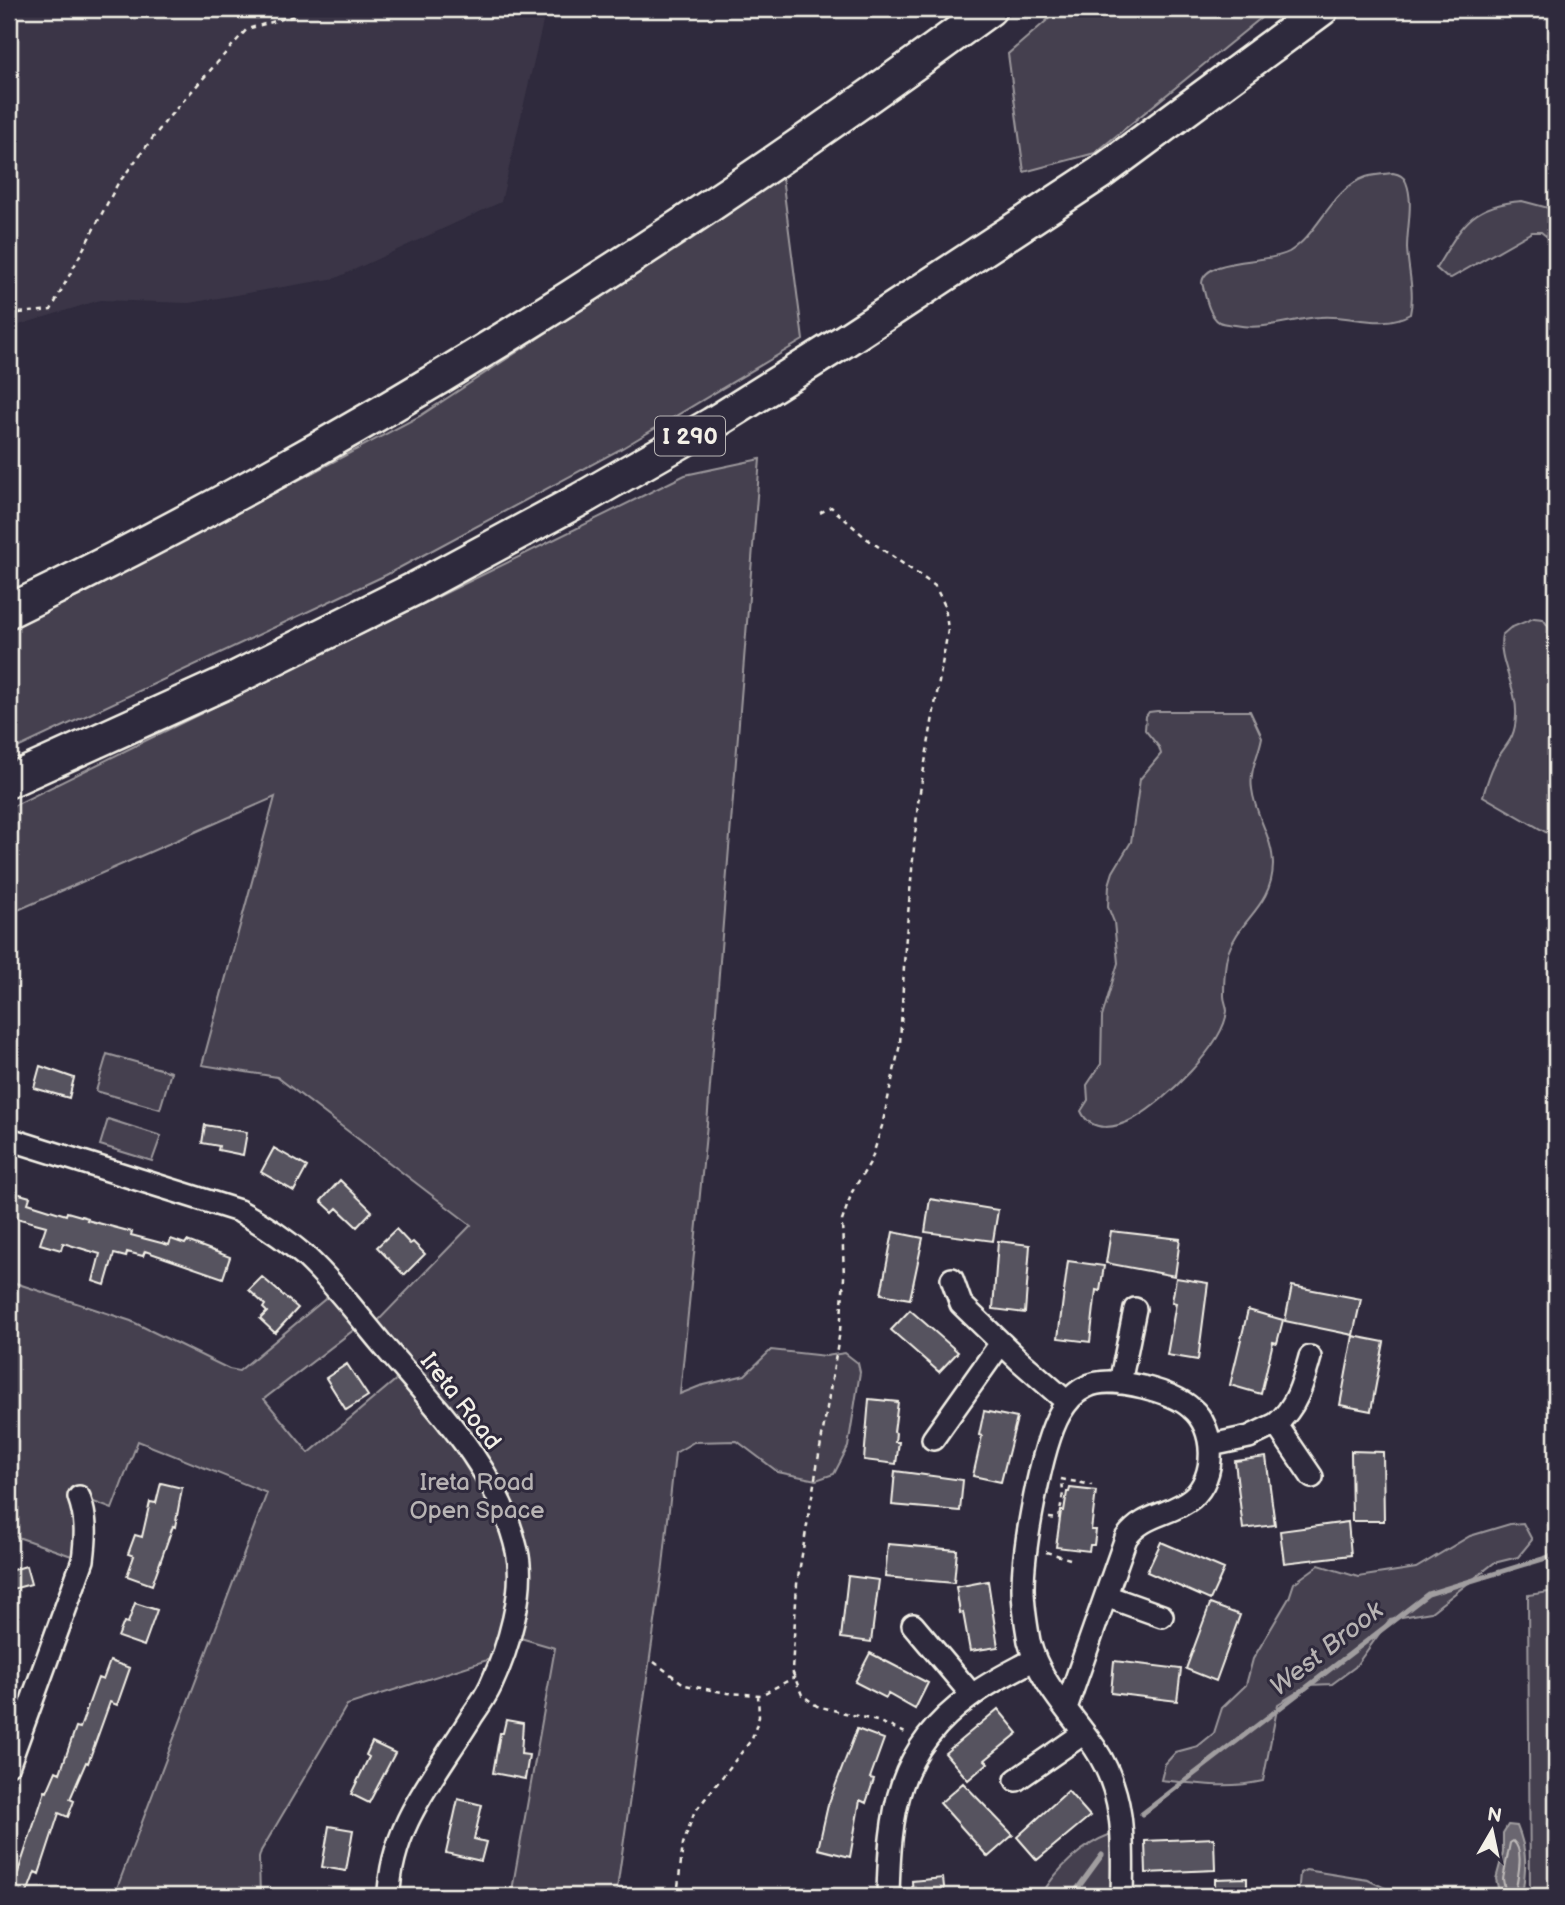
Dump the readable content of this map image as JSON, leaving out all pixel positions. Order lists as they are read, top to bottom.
{
  "streets": {
    "highway": ["I 290"],
    "street": ["Ireta Road"]
  },
  "water": ["West Brook"],
  "parks": ["Ireta Road Open Space"],
  "north": "top"
}
